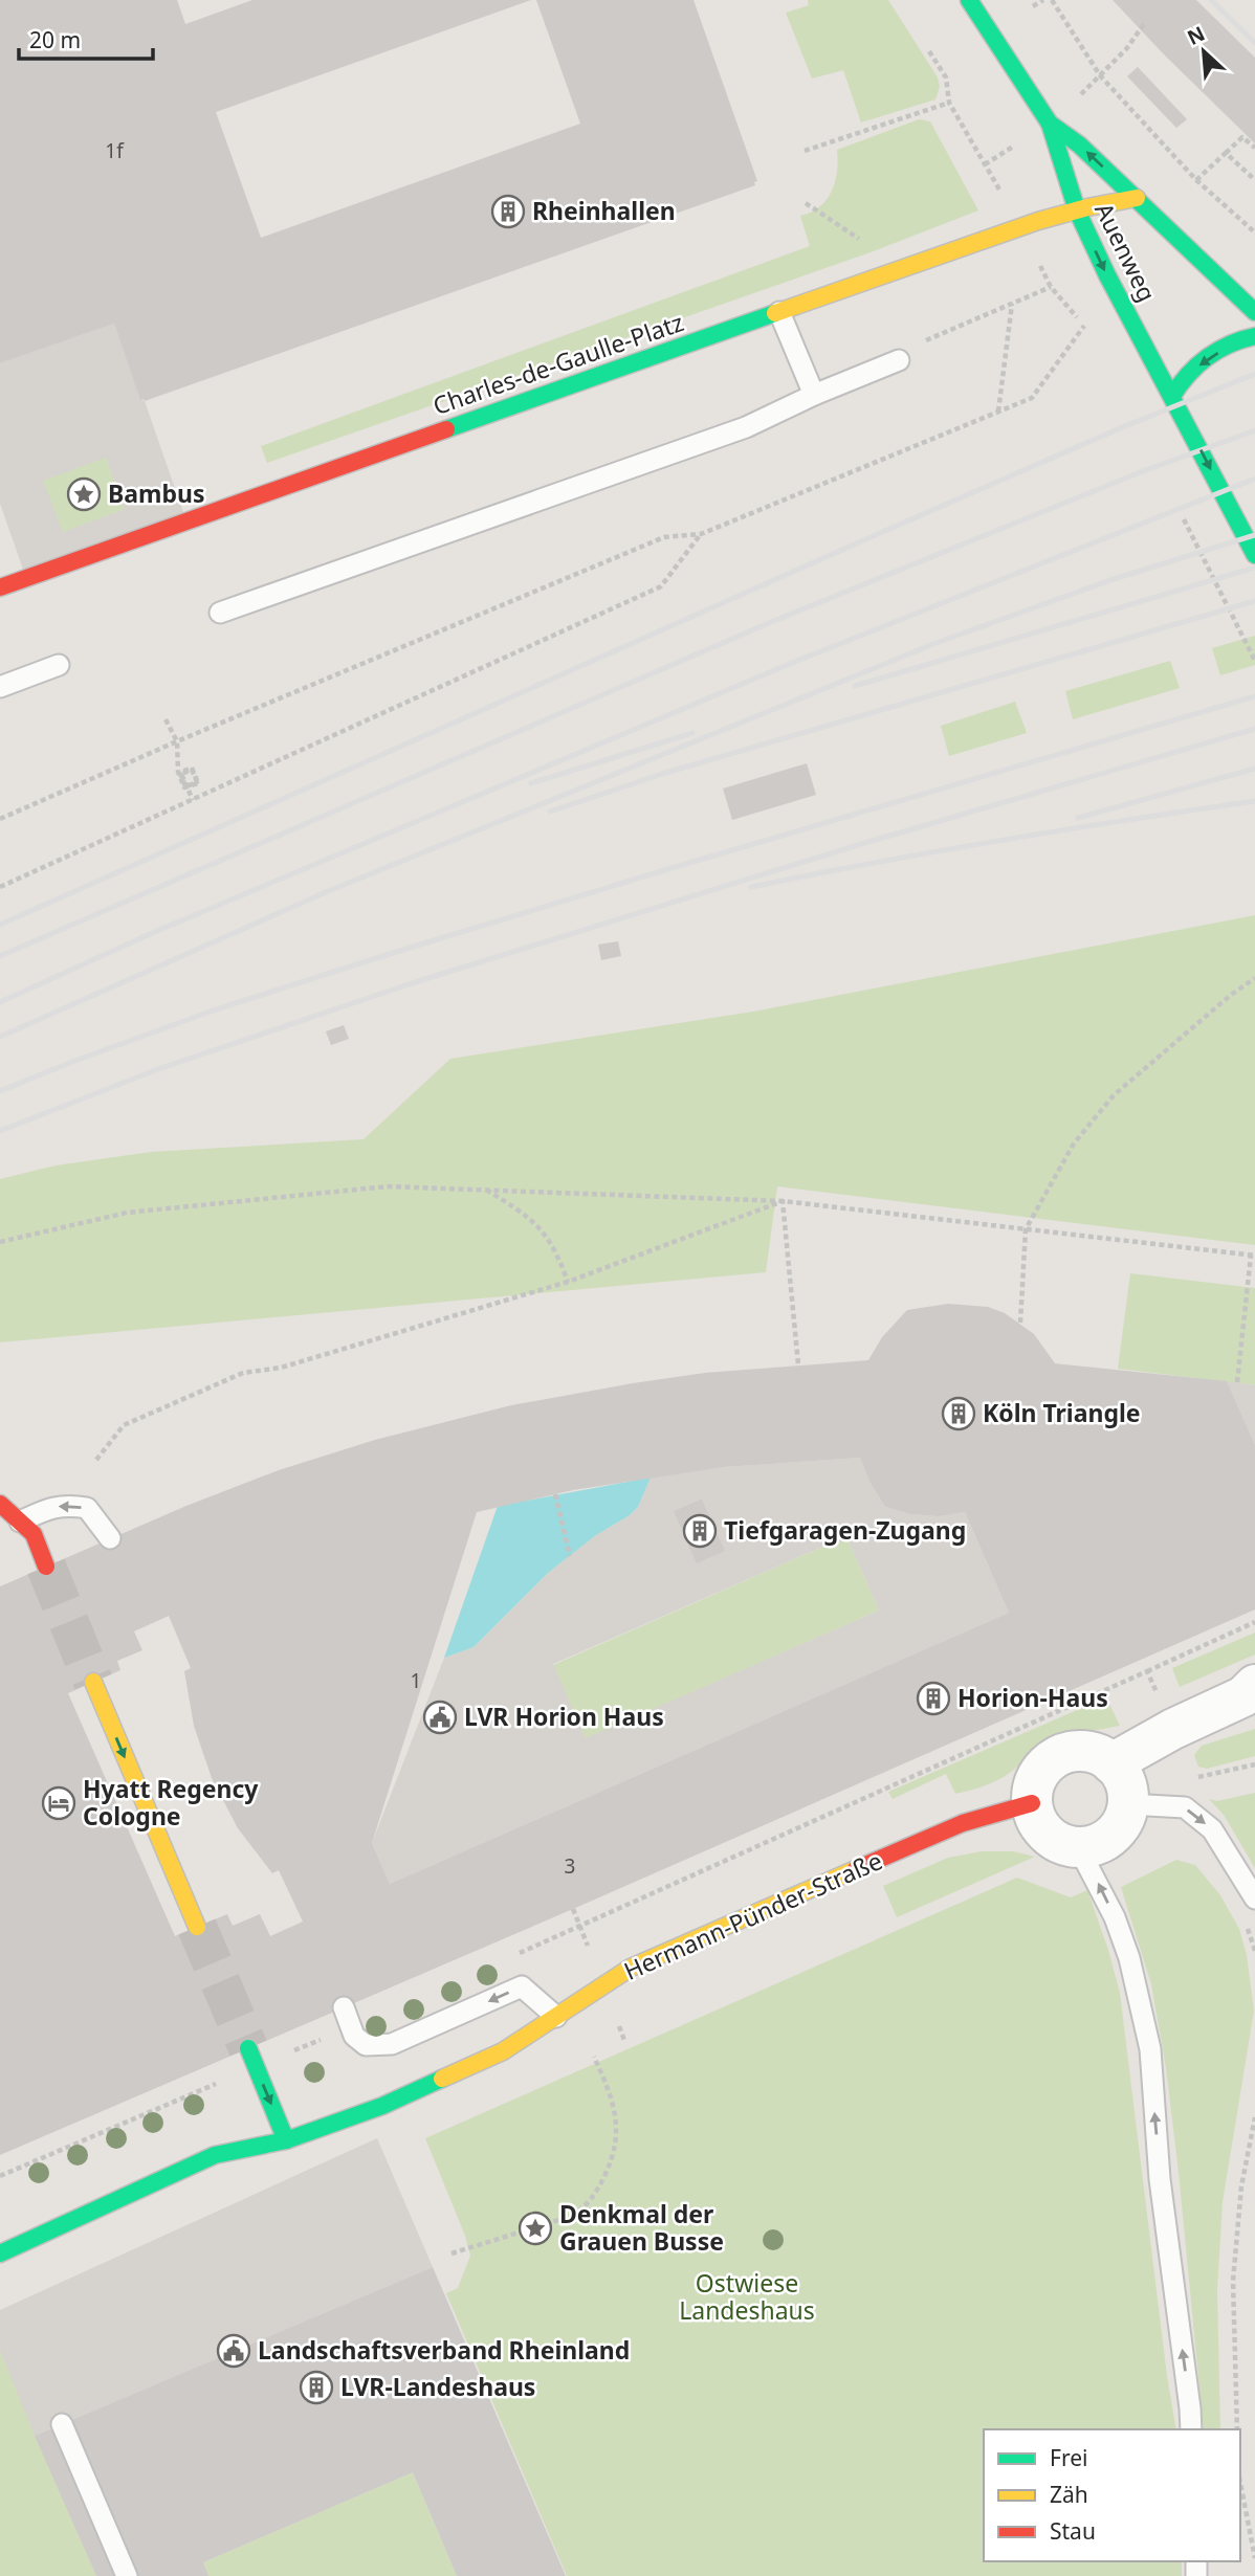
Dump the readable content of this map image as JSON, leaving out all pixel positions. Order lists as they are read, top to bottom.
{
  "streets": {
    "street": ["Auenweg", "Charles-de-Gaulle-Platz", "Hermann-Pünder-Straße"]
  },
  "crossings": [
    ["Auenweg", "Charles-de-Gaulle-Platz"]
  ],
  "parks": ["Ostwiese Landeshaus"],
  "places": {
    "building": [
      "Rheinhallen",
      "Köln Triangle",
      "Tiefgaragen-Zugang",
      "Horion-Haus",
      "LVR-Landeshaus"
    ],
    "place": ["Bambus", "Denkmal der Grauen Busse"],
    "public building": ["LVR Horion Haus", "Landschaftsverband Rheinland"],
    "hotel": ["Hyatt Regency Cologne"]
  },
  "house_numbers": ["1f", "1", "3"],
  "legend": ["Frei", "Zäh", "Stau"],
  "scale_bar": "20 m",
  "north": "top left"
}
